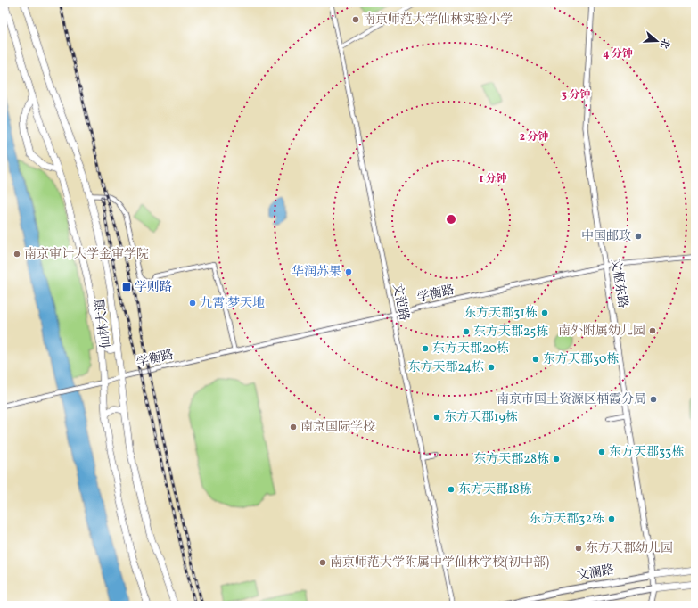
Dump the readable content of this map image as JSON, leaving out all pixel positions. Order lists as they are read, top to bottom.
{
  "streets": {
    "main road": ["仙林大道", "文澜路"],
    "street": ["文枢东路", "学衡路", "文范路"]
  },
  "crossings": [
    ["文枢东路", "学衡路"],
    ["文枢东路", "文澜路"],
    ["学衡路", "文范路"],
    ["学衡路", "仙林大道"]
  ],
  "places": {
    "other": [
      "南京师范大学仙林实验小学",
      "中国邮政",
      "南京审计大学金审学院",
      "华润苏果",
      "九霄·梦天地",
      "东方天郡31栋",
      "南外附属幼儿园",
      "东方天郡25栋",
      "东方天郡20栋",
      "东方天郡30栋",
      "东方天郡24栋",
      "南京市国土资源区栖霞分局",
      "东方天郡19栋",
      "南京国际学校",
      "东方天郡33栋",
      "东方天郡28栋",
      "东方天郡18栋",
      "东方天郡32栋",
      "东方天郡幼儿园",
      "南京师范大学附属中学仙林学校(初中部)"
    ],
    "transit": ["学则路"]
  },
  "north": "right",
  "rings": [
    "4 分钟",
    "3 分钟",
    "2 分钟",
    "1 分钟"
  ]
}
